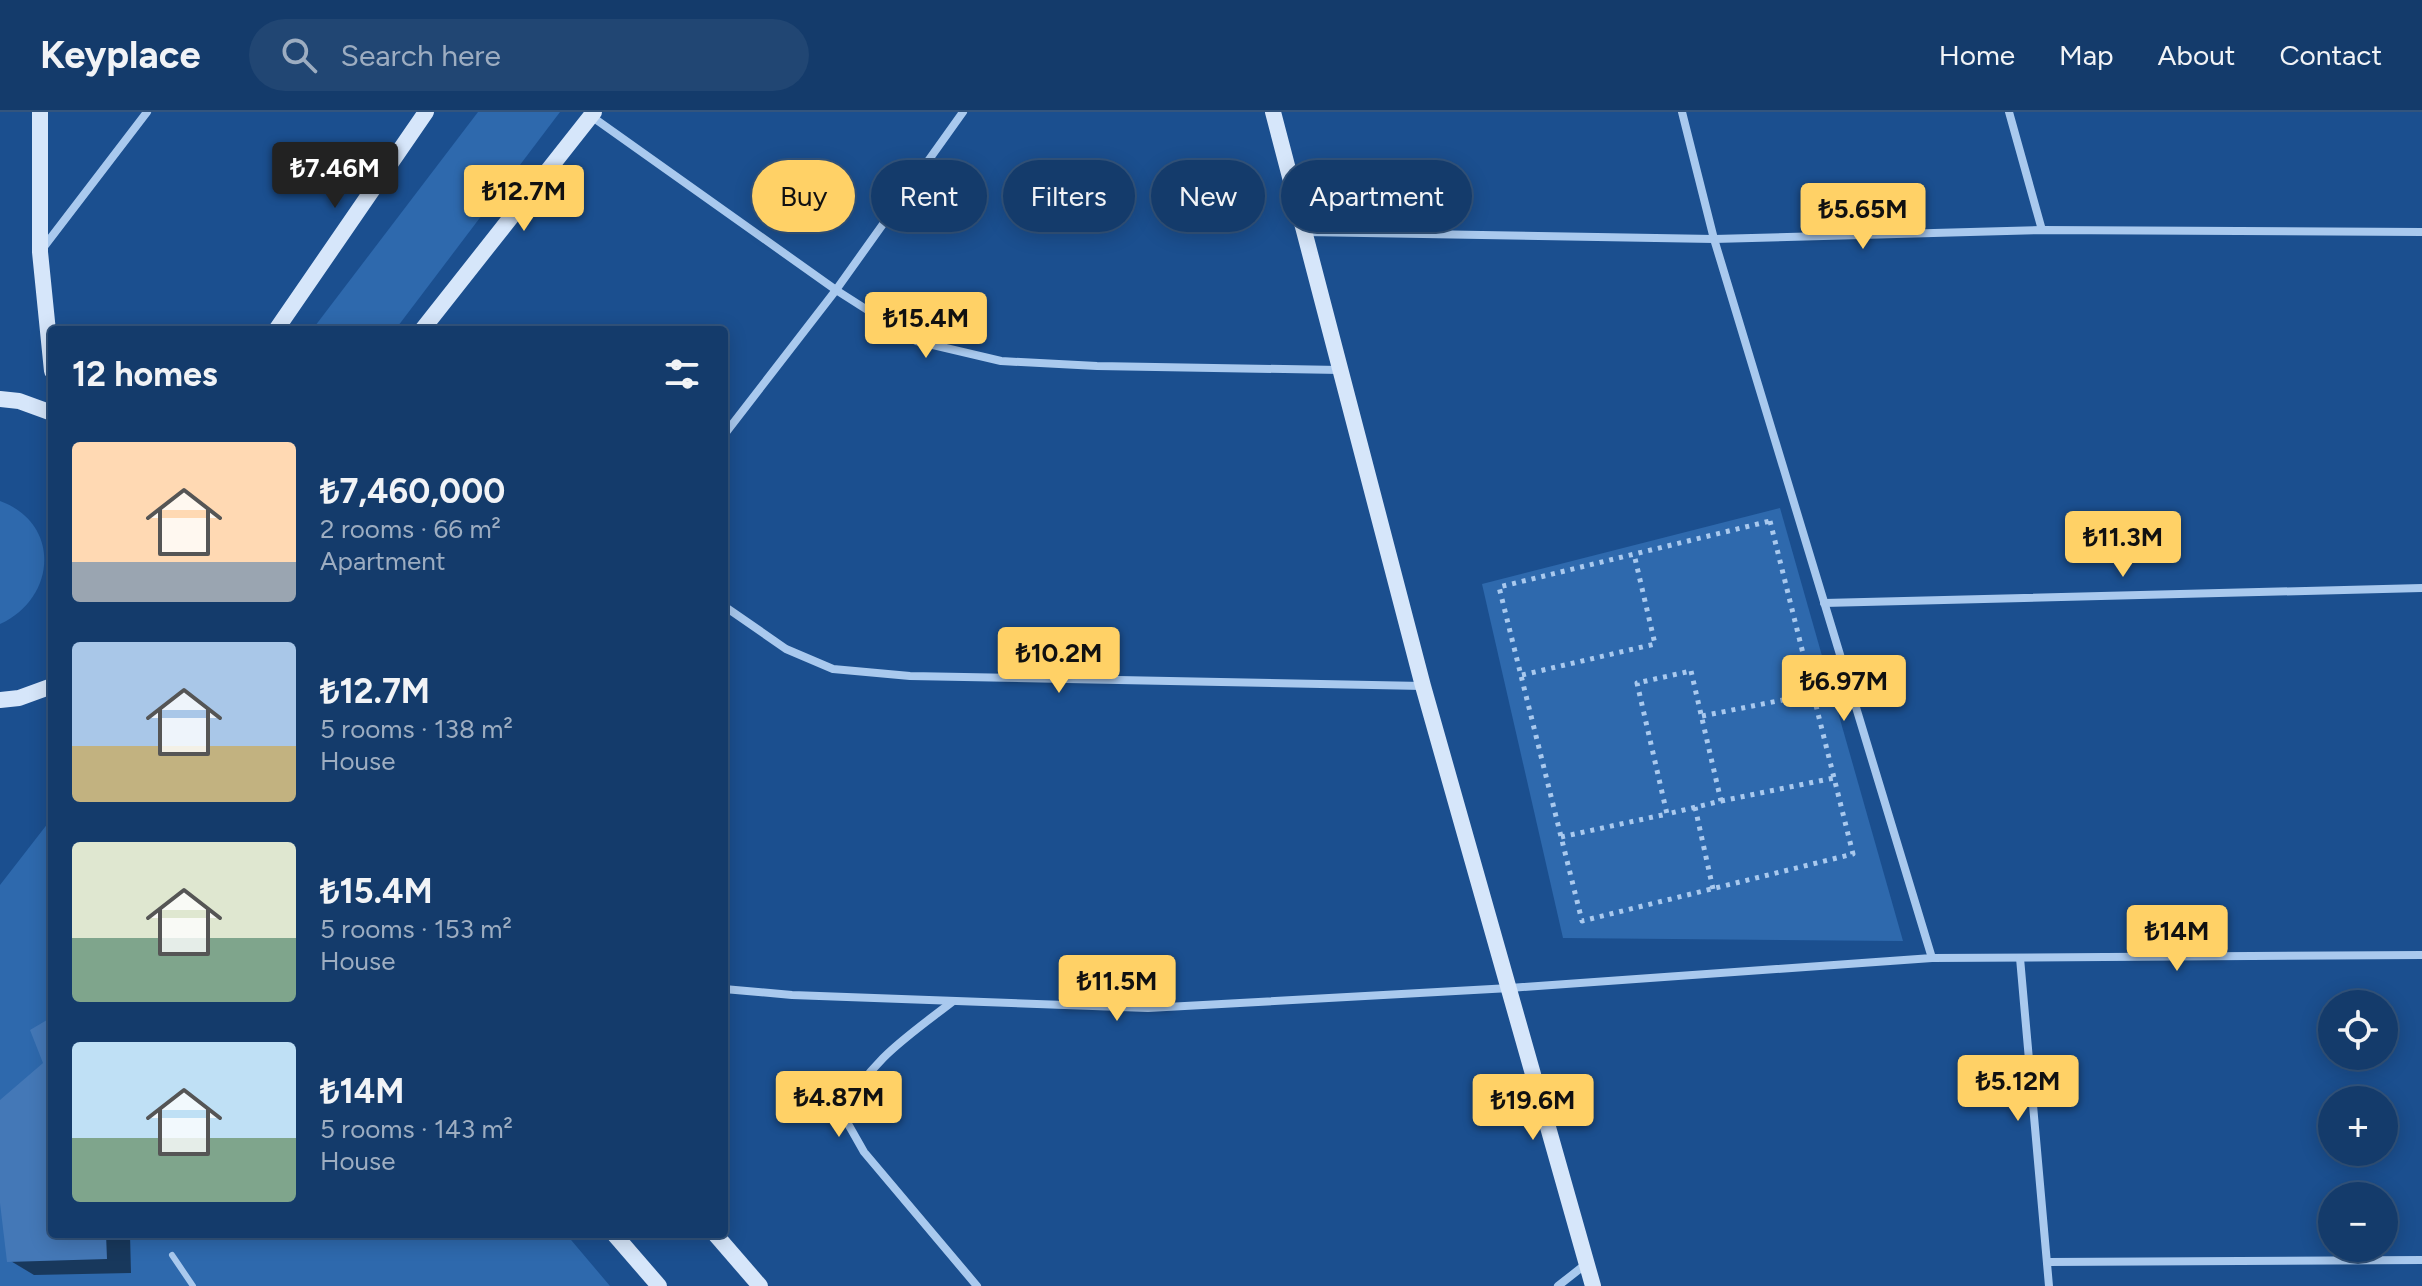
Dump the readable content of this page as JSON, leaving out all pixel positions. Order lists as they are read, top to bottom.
{
  "page": {
    "header": "Keyplace",
    "search": "Search here",
    "nav": [
      "Home",
      "Map",
      "About",
      "Contact"
    ],
    "price": [
      "₺7.46M",
      "₺12.7M",
      "₺5.65M",
      "₺15.4M",
      "₺11.3M",
      "₺10.2M",
      "₺6.97M",
      "₺14M",
      "₺11.5M",
      "₺5.12M",
      "₺4.87M",
      "₺19.6M"
    ],
    "chip": [
      "Buy",
      "Rent",
      "Filters",
      "New",
      "Apartment"
    ],
    "heading": "12 homes",
    "list": [
      {
        "name": "₺7,460,000",
        "note": "2 rooms · 66 m² · Apartment"
      },
      {
        "name": "₺12.7M",
        "note": "5 rooms · 138 m² · House"
      },
      {
        "name": "₺15.4M",
        "note": "5 rooms · 153 m² · House"
      },
      {
        "name": "₺14M",
        "note": "5 rooms · 143 m² · House"
      }
    ],
    "map_buttons": ["+", "−"]
  }
}
